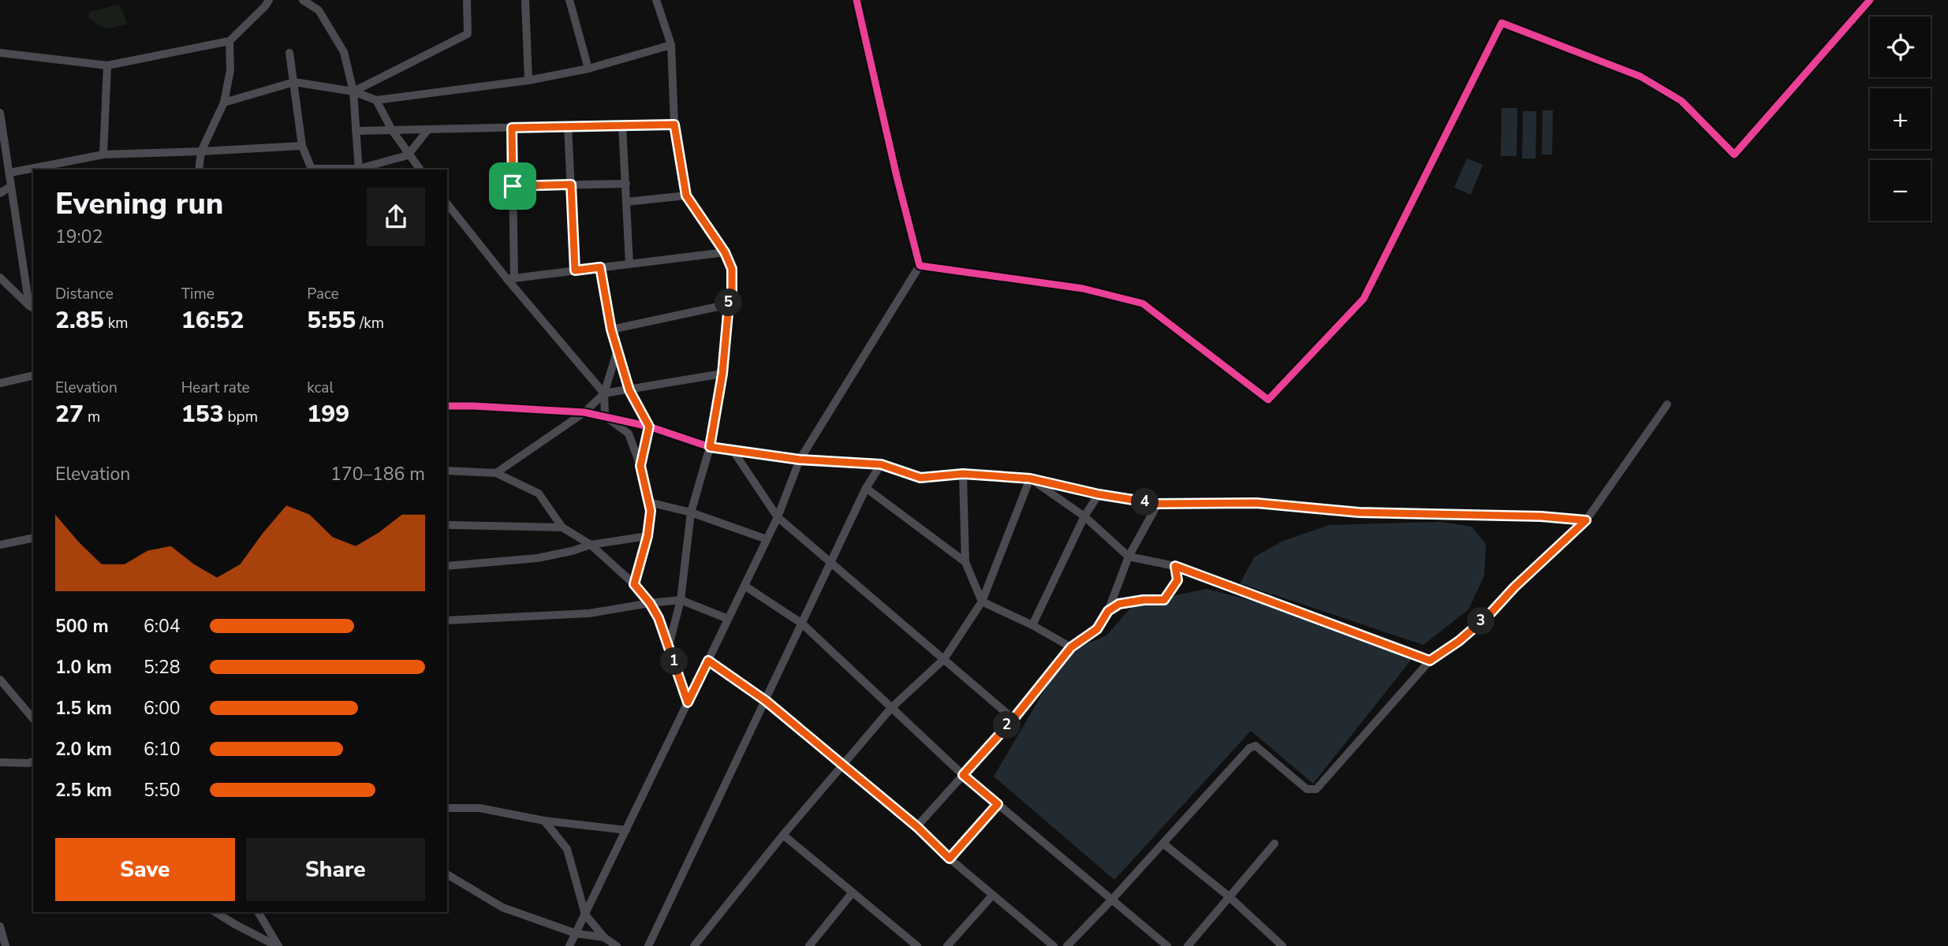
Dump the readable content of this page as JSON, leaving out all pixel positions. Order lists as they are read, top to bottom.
{
  "page": {
    "map_buttons": ["+", "−"],
    "heading": ["Evening run", "19:02"],
    "stats": [
      ["Distance", "2.85 km"],
      ["Time", "16:52"],
      ["Pace", "5:55 /km"],
      ["Elevation", "27 m"],
      ["Heart rate", "153 bpm"],
      ["kcal", "199"]
    ],
    "pins": [
      "5",
      "4",
      "3",
      "1",
      "2"
    ],
    "chart": ["Elevation", "170–186 m"],
    "list": [
      {
        "name": "500 m",
        "note": "6:04"
      },
      {
        "name": "1.0 km",
        "note": "5:28"
      },
      {
        "name": "1.5 km",
        "note": "6:00"
      },
      {
        "name": "2.0 km",
        "note": "6:10"
      },
      {
        "name": "2.5 km",
        "note": "5:50"
      }
    ],
    "buttons": ["Save", "Share"]
  }
}
